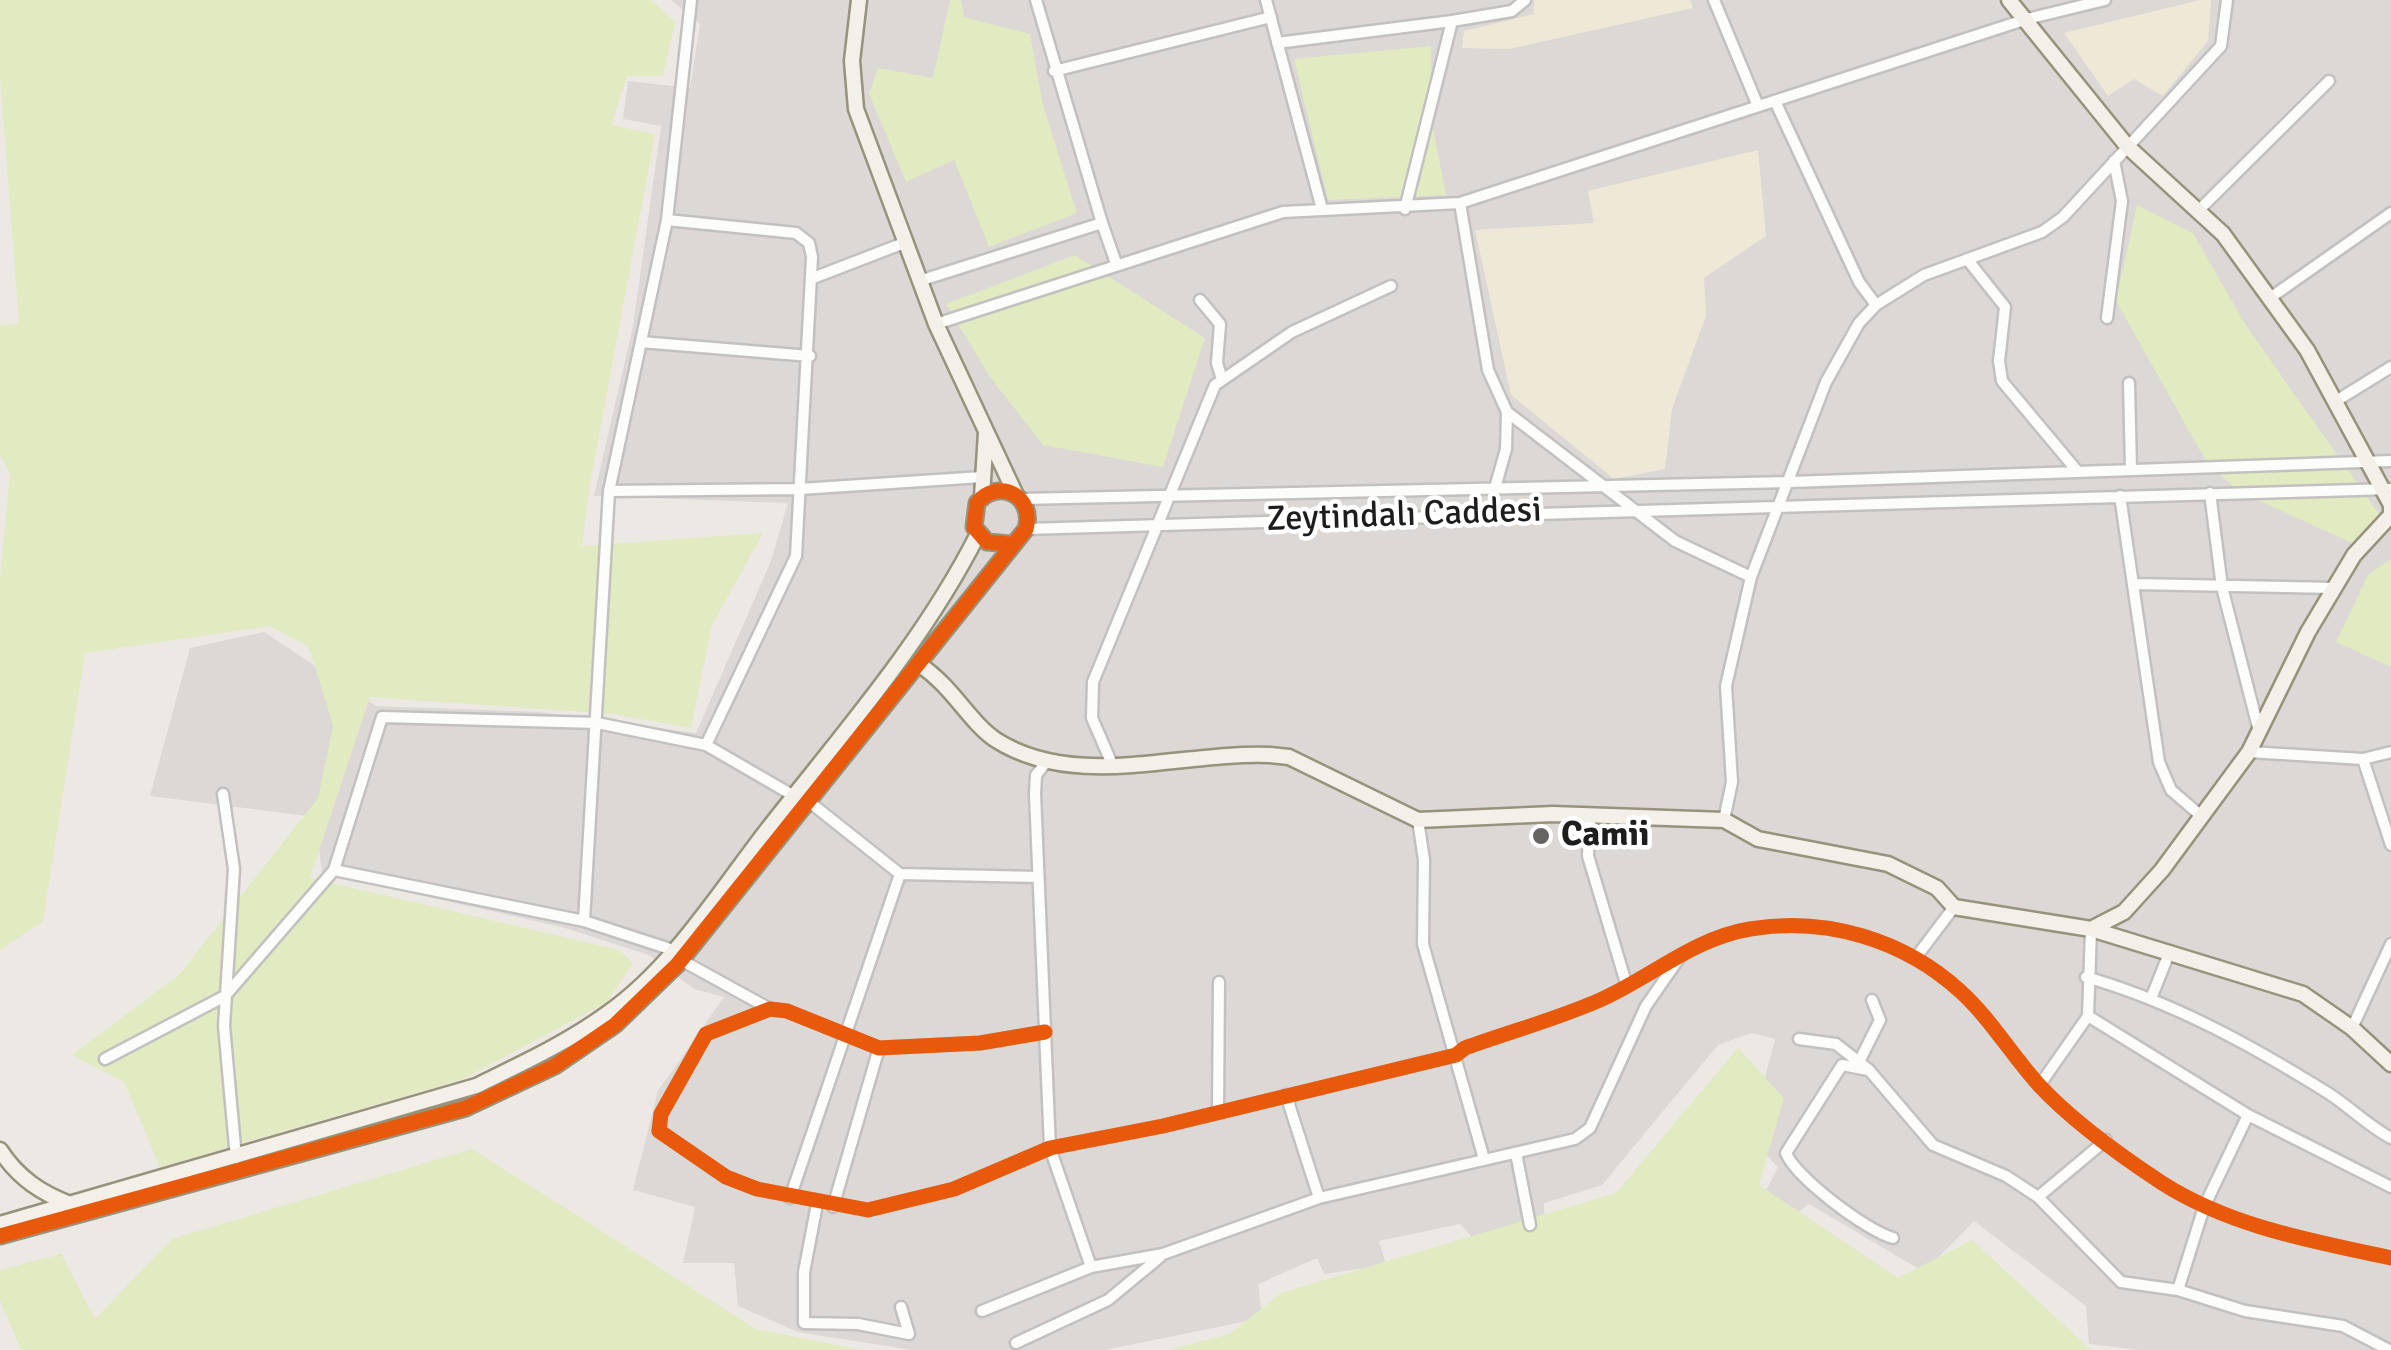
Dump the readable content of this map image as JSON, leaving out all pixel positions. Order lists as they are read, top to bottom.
{
  "streets": {
    "street": ["Zeytindalı Caddesi"]
  },
  "places": ["Camii"]
}
